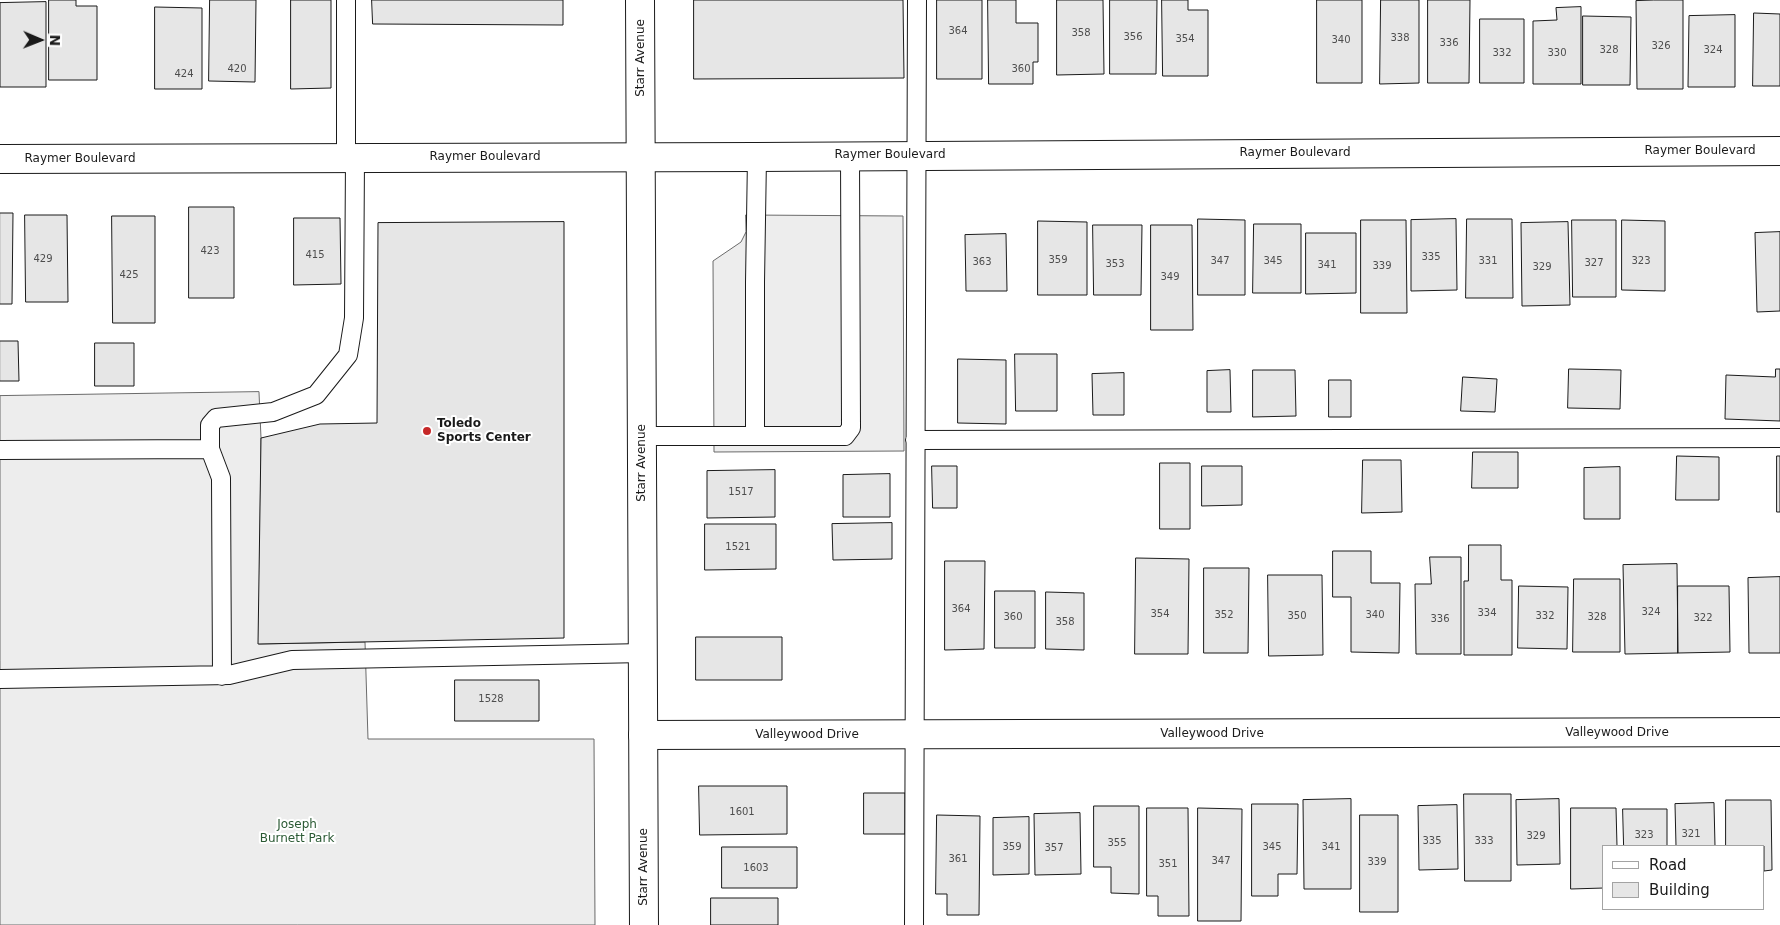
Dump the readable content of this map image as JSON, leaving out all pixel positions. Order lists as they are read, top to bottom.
{
  "streets": {
    "street": ["Starr Avenue", "Raymer Boulevard", "Valleywood Drive"]
  },
  "crossings": [
    ["Starr Avenue", "Raymer Boulevard"],
    ["Starr Avenue", "Valleywood Drive"]
  ],
  "parks": ["Joseph Burnett Park"],
  "places": ["Toledo Sports Center"],
  "house_numbers": [
    "364",
    "358",
    "356",
    "338",
    "354",
    "340",
    "336",
    "326",
    "328",
    "324",
    "332",
    "330",
    "420",
    "360",
    "424",
    "423",
    "415",
    "335",
    "429",
    "359",
    "347",
    "345",
    "331",
    "323",
    "363",
    "327",
    "353",
    "341",
    "339",
    "329",
    "425",
    "349",
    "1517",
    "1521",
    "364",
    "324",
    "334",
    "354",
    "352",
    "340",
    "350",
    "332",
    "360",
    "328",
    "322",
    "336",
    "358",
    "1528",
    "1601",
    "321",
    "323",
    "329",
    "335",
    "333",
    "355",
    "359",
    "345",
    "341",
    "357",
    "361",
    "347",
    "339",
    "351",
    "1603"
  ],
  "legend": ["Road", "Building"],
  "north": "right"
}
